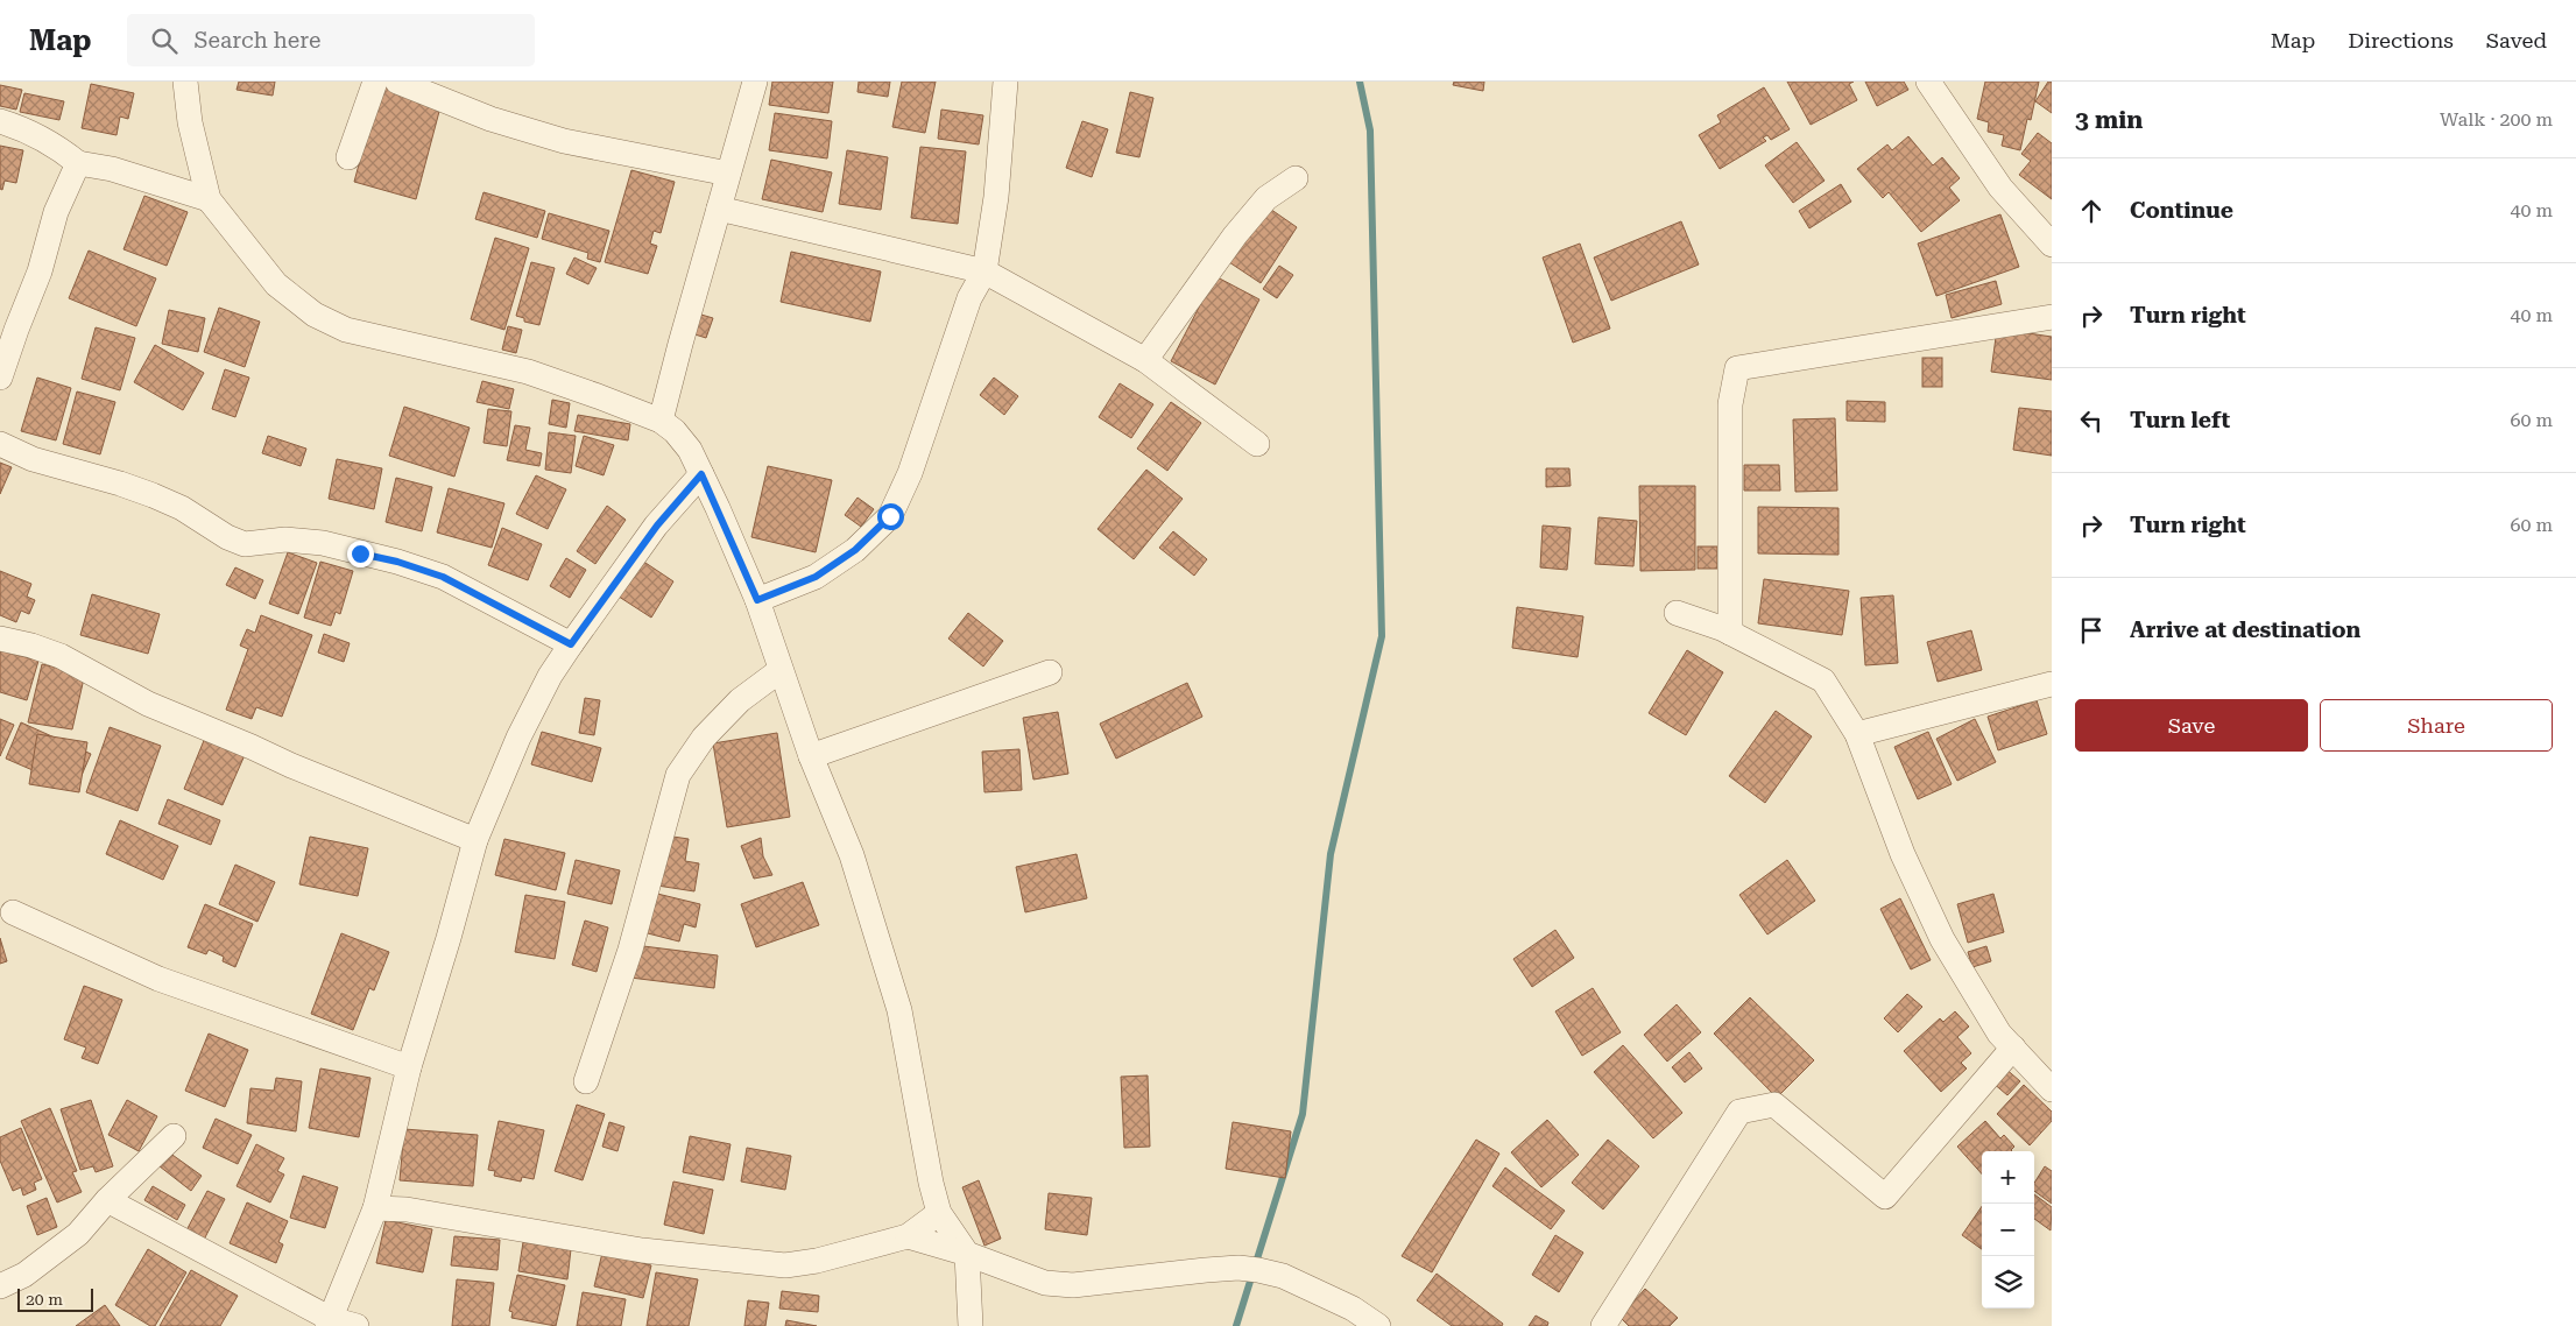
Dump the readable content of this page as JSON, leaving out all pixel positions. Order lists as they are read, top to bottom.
{
  "scale_bar": "20 m",
  "page": {
    "header": "Map",
    "search": "Search here",
    "nav": ["Map", "Directions", "Saved"],
    "heading": ["3 min", "Walk · 200 m"],
    "list": [
      ["Continue", "40 m"],
      ["Turn right", "40 m"],
      ["Turn left", "60 m"],
      ["Turn right", "60 m"],
      "Arrive at destination"
    ],
    "buttons": ["Save", "Share"],
    "map_buttons": ["+", "−"],
    "scale": "20 m"
  }
}
